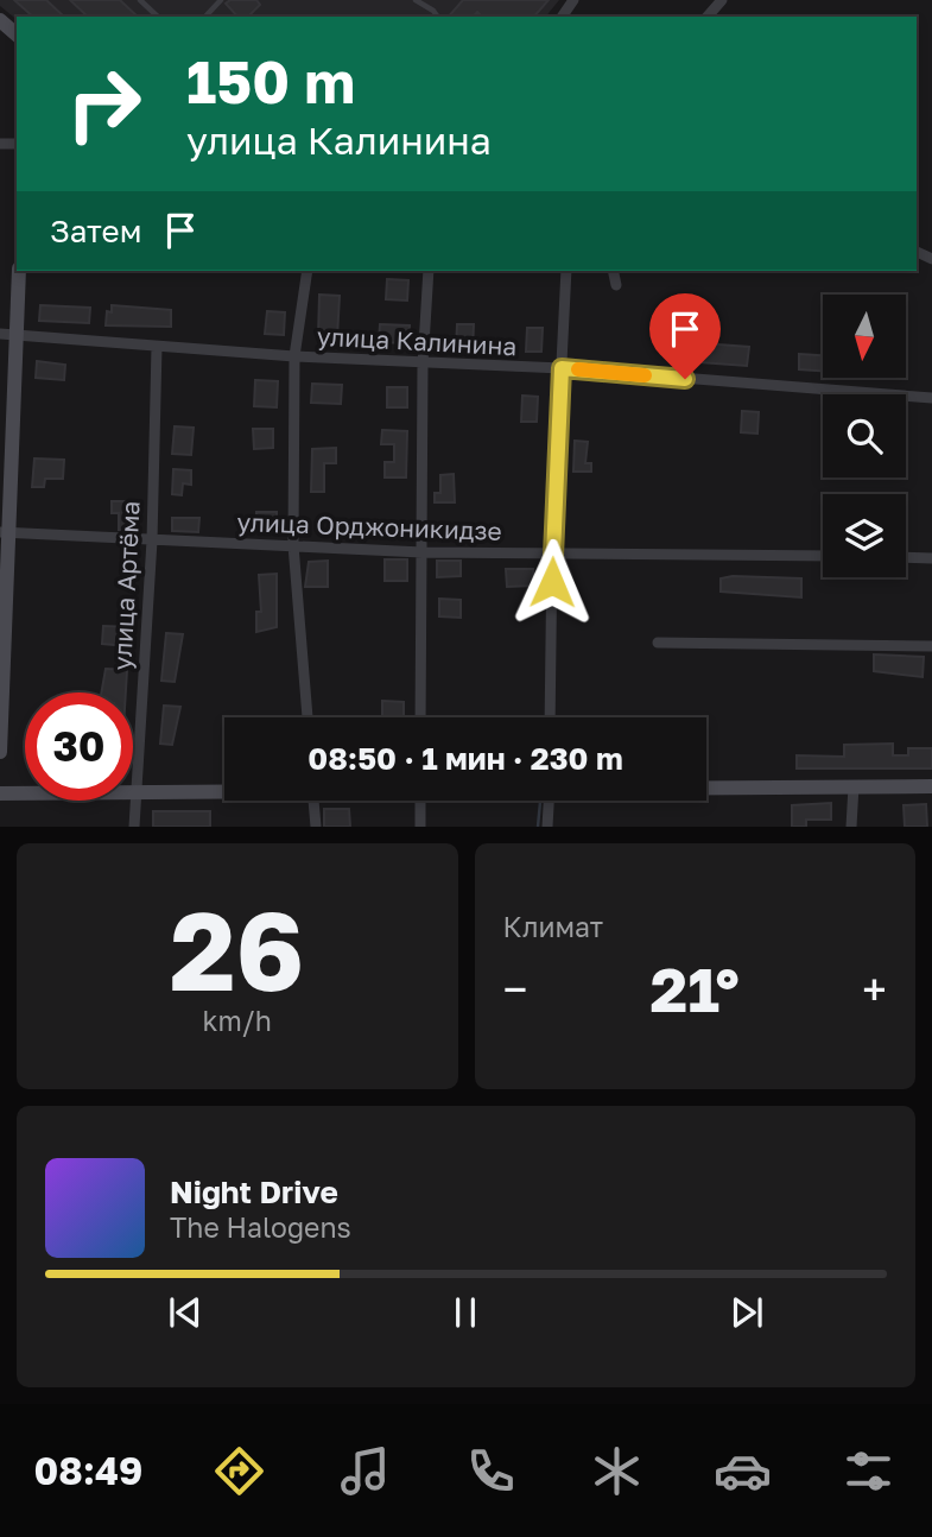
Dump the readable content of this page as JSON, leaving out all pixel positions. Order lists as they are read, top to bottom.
{
  "streets": {
    "street": ["улица Калинина", "улица Орджоникидзе", "улица Артёма"]
  },
  "crossings": [
    ["улица Калинина", "улица Артёма"],
    ["улица Орджоникидзе", "улица Артёма"]
  ],
  "north": "bottom",
  "page": {
    "turn": ["150 m", "улица Калинина"],
    "then": "Затем",
    "limit": "30",
    "trip": "08:50 · 1 мин · 230 m",
    "tile": [
      ["26", "km/h"],
      "Климат"
    ],
    "heat": ["−", "21°", "+"],
    "song": ["Night Drive", "The Halogens"],
    "tabs": "08:49"
  }
}
